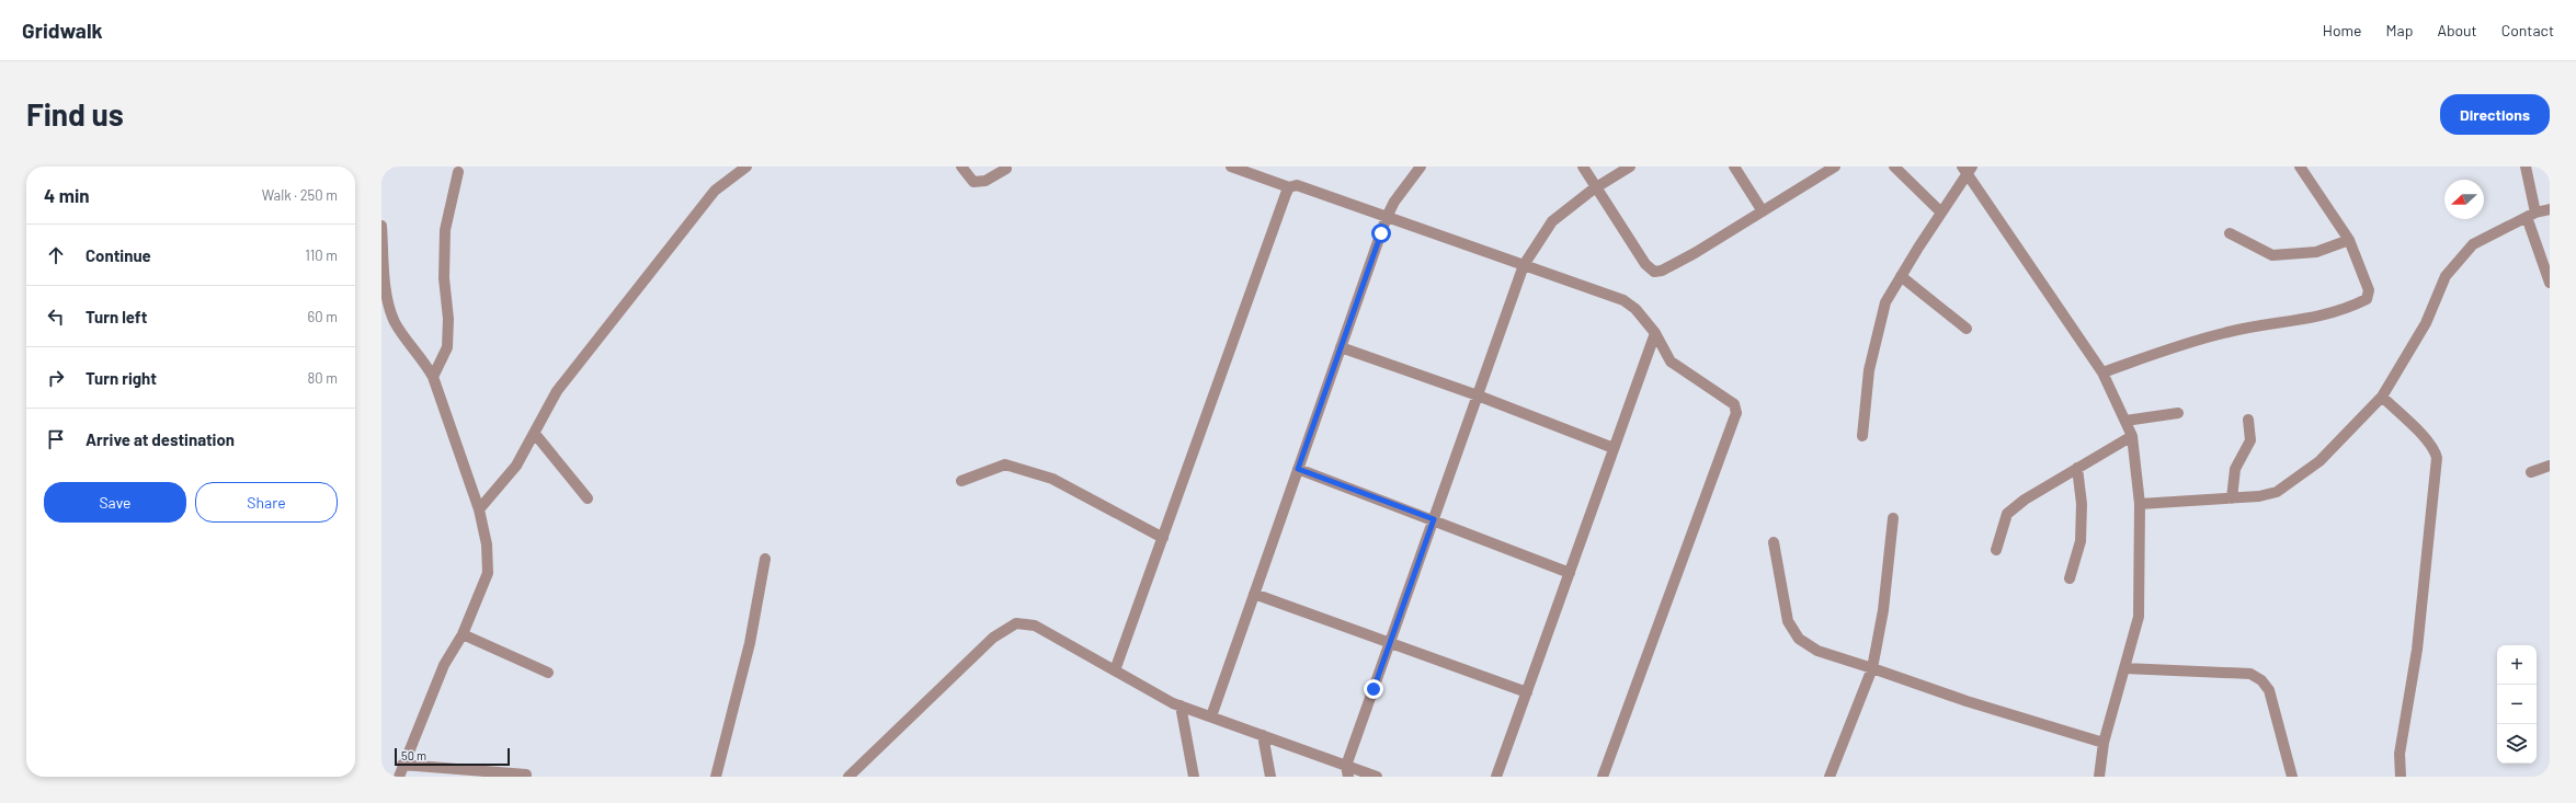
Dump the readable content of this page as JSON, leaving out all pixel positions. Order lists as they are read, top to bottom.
{
  "scale_bar": "50 m",
  "north": "left",
  "page": {
    "header": "Gridwalk",
    "nav": [
      "Home",
      "Map",
      "About",
      "Contact"
    ],
    "buttons": [
      "Directions",
      ["Save", "Share"]
    ],
    "title": "Find us",
    "heading": ["4 min", "Walk · 250 m"],
    "list": [
      ["Continue", "110 m"],
      ["Turn left", "60 m"],
      ["Turn right", "80 m"],
      "Arrive at destination"
    ],
    "map_buttons": ["+", "−"],
    "scale": "50 m"
  }
}
